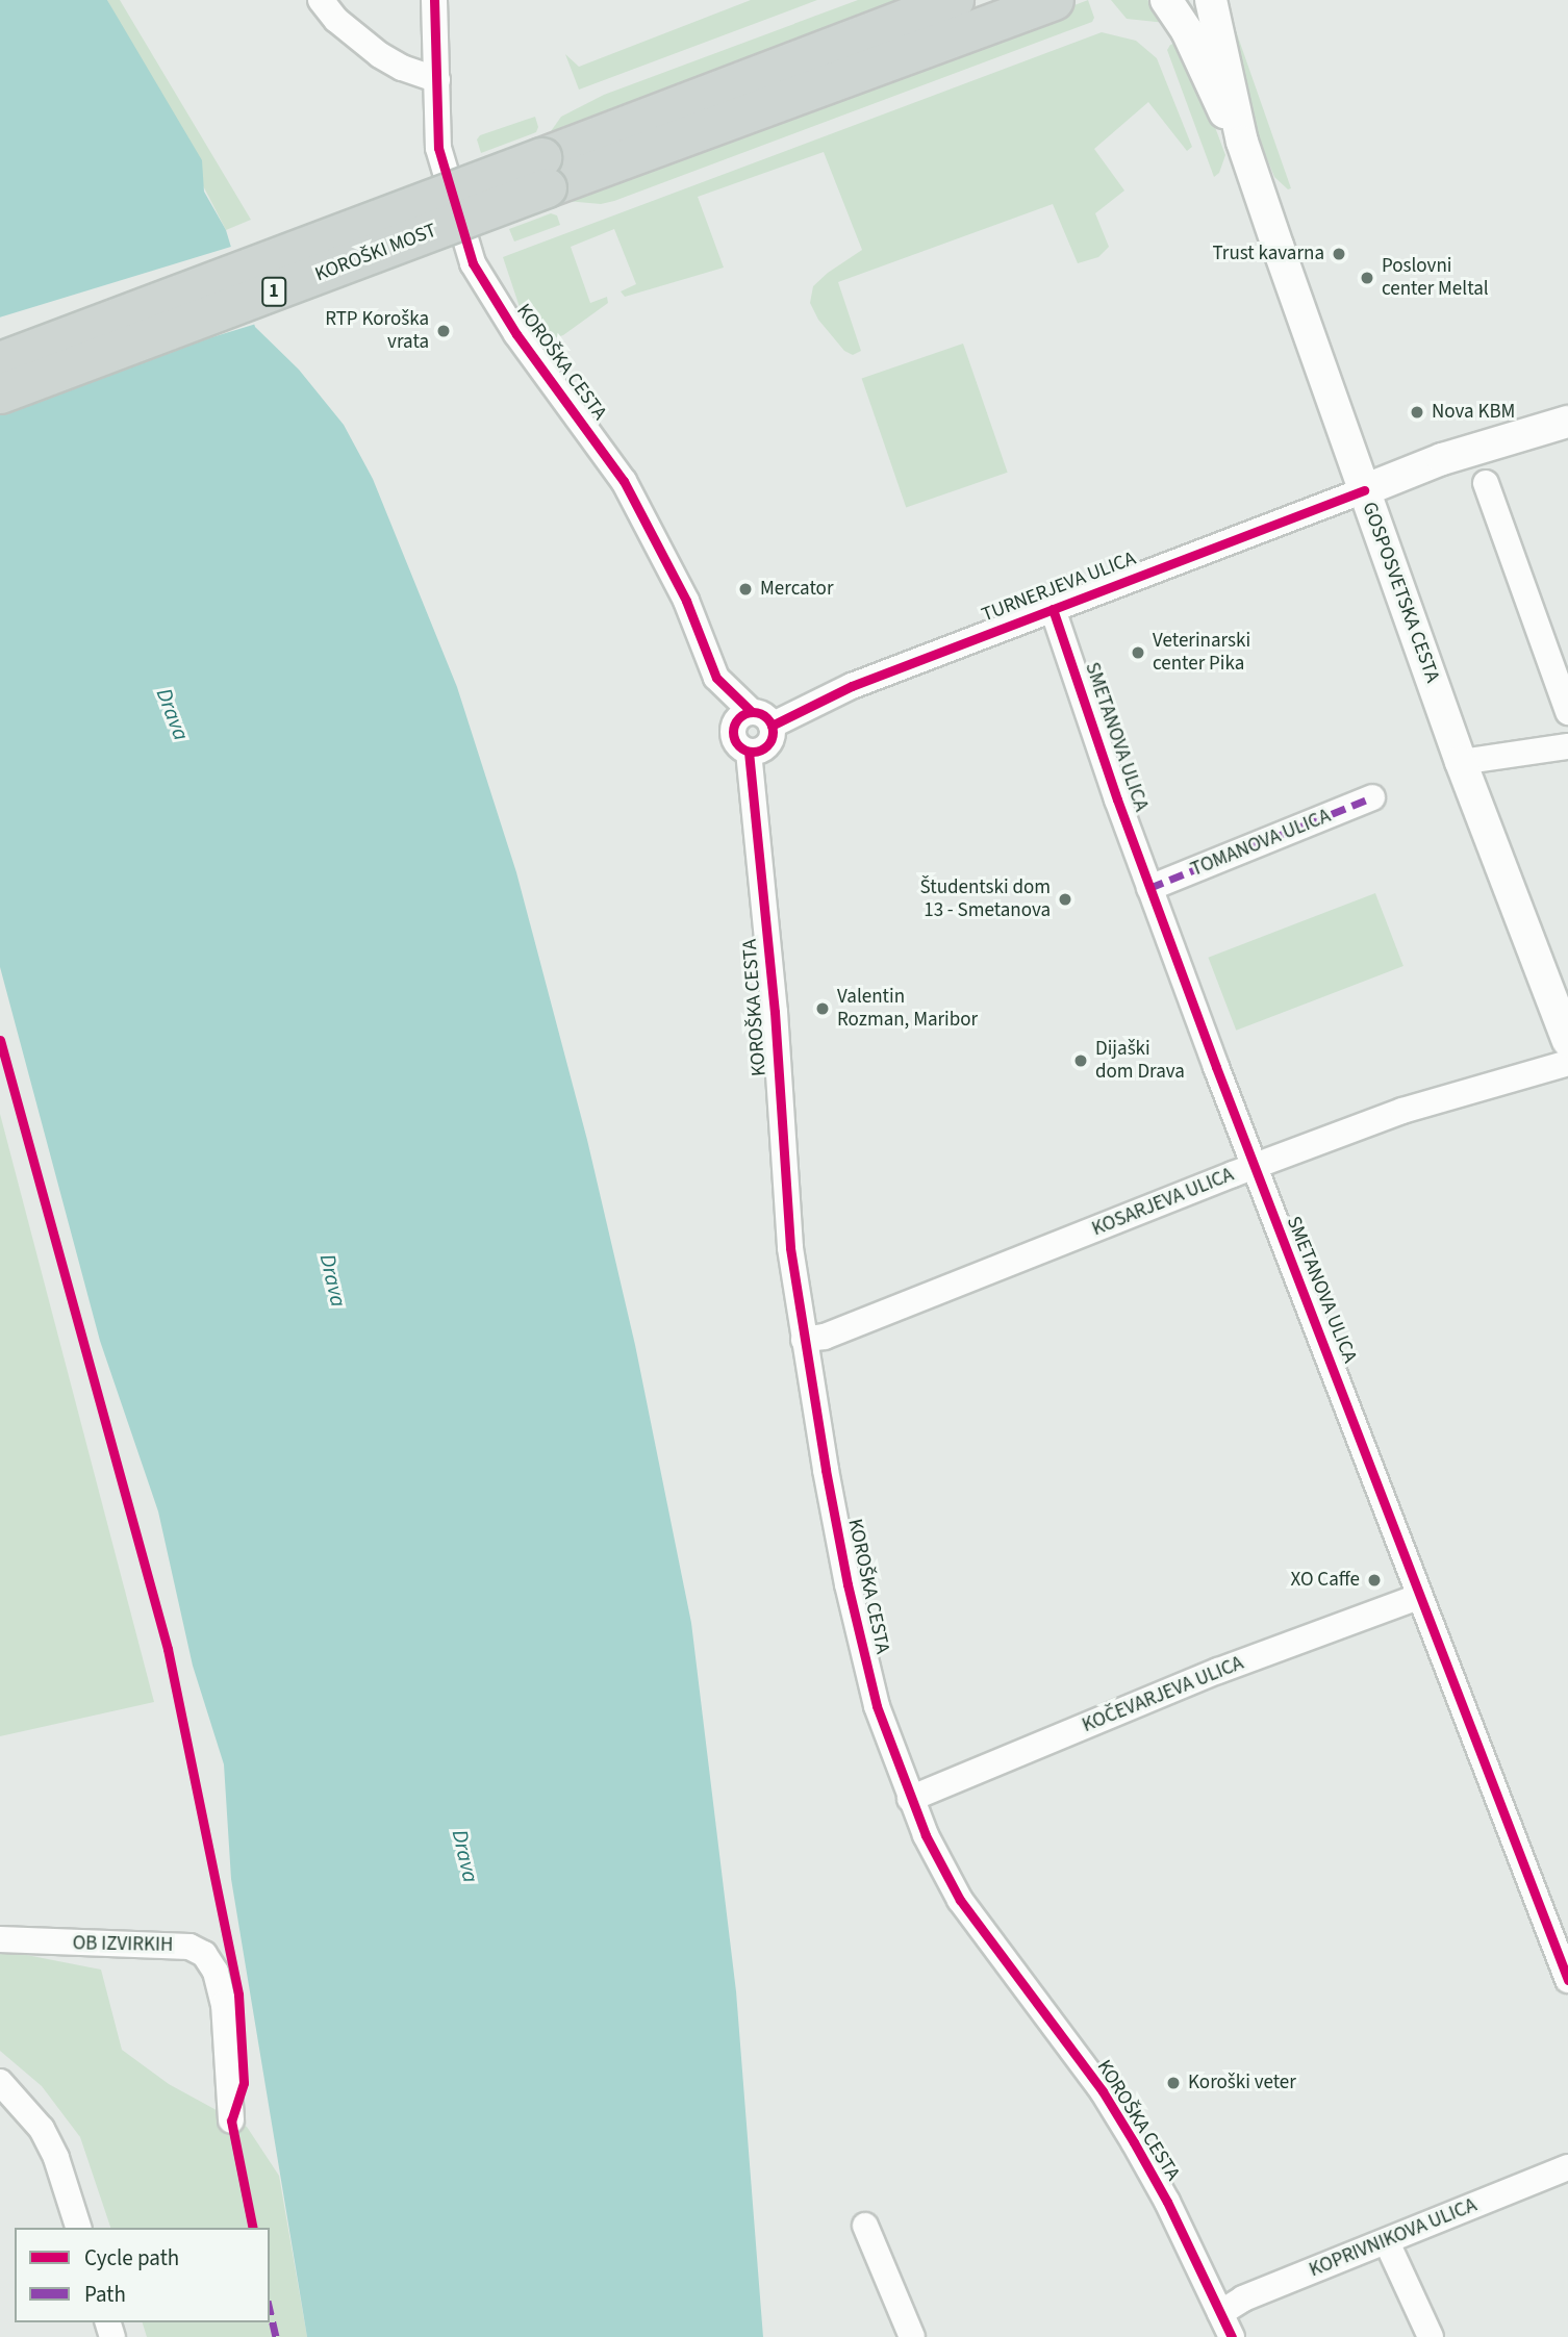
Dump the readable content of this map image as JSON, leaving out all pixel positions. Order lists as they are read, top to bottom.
{
  "streets": {
    "main road": ["KOROŠKI MOST", "1"],
    "street": [
      "KOROŠKA CESTA",
      "TURNERJEVA ULICA",
      "GOSPOSVETSKA CESTA",
      "SMETANOVA ULICA",
      "TOMANOVA ULICA",
      "KOSARJEVA ULICA",
      "KOČEVARJEVA ULICA",
      "OB IZVIRKIH",
      "KOPRIVNIKOVA ULICA"
    ]
  },
  "crossings": [
    ["KOROŠKI MOST", "1"],
    ["KOROŠKA CESTA", "TURNERJEVA ULICA"],
    ["KOROŠKA CESTA", "KOSARJEVA ULICA"],
    ["KOROŠKA CESTA", "KOČEVARJEVA ULICA"],
    ["KOROŠKA CESTA", "KOPRIVNIKOVA ULICA"],
    ["TURNERJEVA ULICA", "GOSPOSVETSKA CESTA"],
    ["TURNERJEVA ULICA", "SMETANOVA ULICA"],
    ["SMETANOVA ULICA", "TOMANOVA ULICA"],
    ["SMETANOVA ULICA", "KOSARJEVA ULICA"],
    ["SMETANOVA ULICA", "KOČEVARJEVA ULICA"]
  ],
  "water": ["Drava"],
  "places": [
    "Trust kavarna",
    "Poslovni center Meltal",
    "RTP Koroška vrata",
    "Nova KBM",
    "Mercator",
    "Veterinarski center Pika",
    "Študentski dom 13 - Smetanova",
    "Valentin Rozman, Maribor",
    "Dijaški dom Drava",
    "XO Caffe",
    "Koroški veter"
  ],
  "legend": ["Cycle path", "Path"]
}
